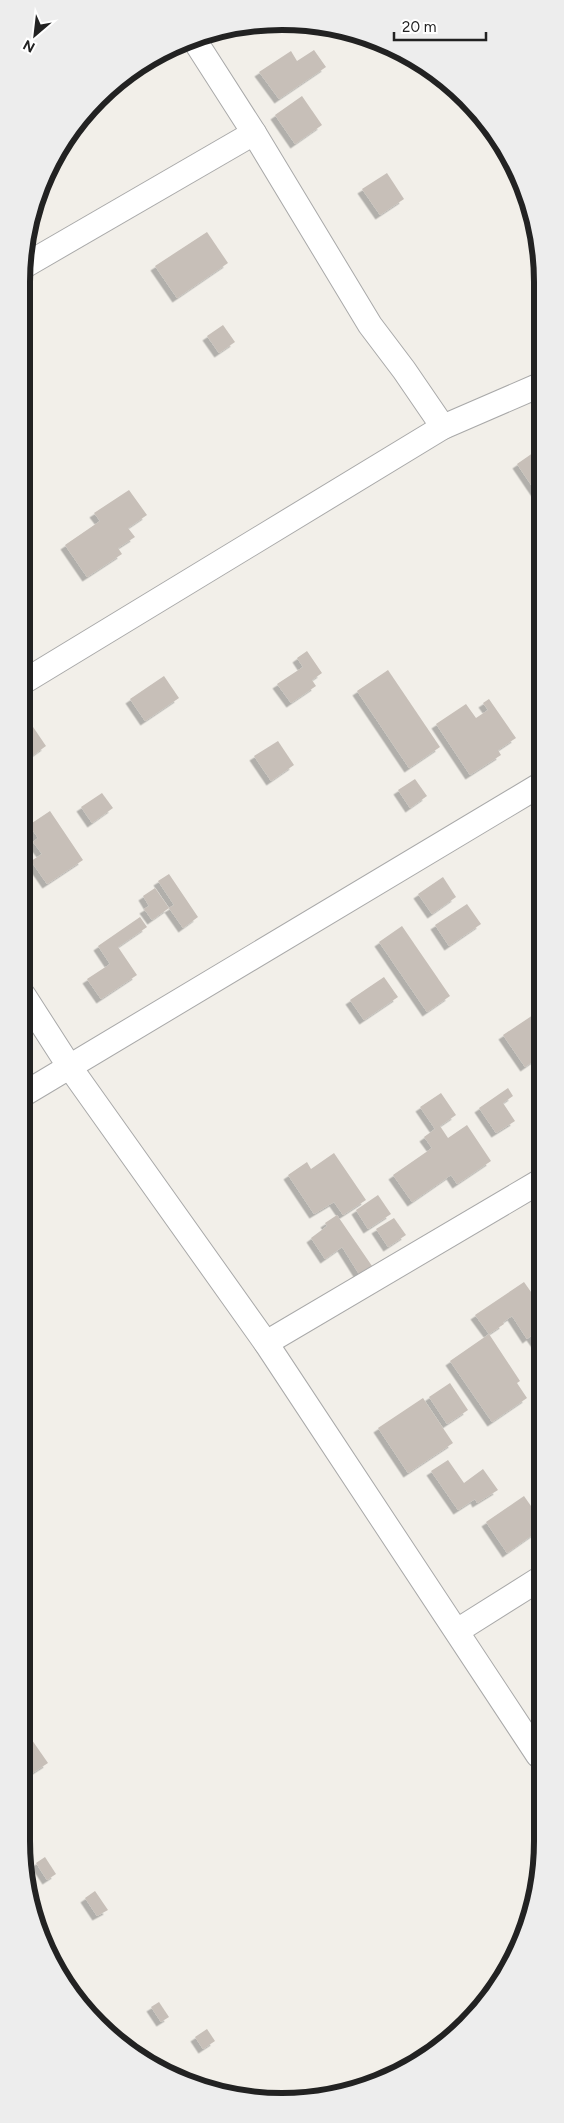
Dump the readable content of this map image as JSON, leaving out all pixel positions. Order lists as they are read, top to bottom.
{
  "scale_bar": "20 m",
  "north": "bottom left"
}
